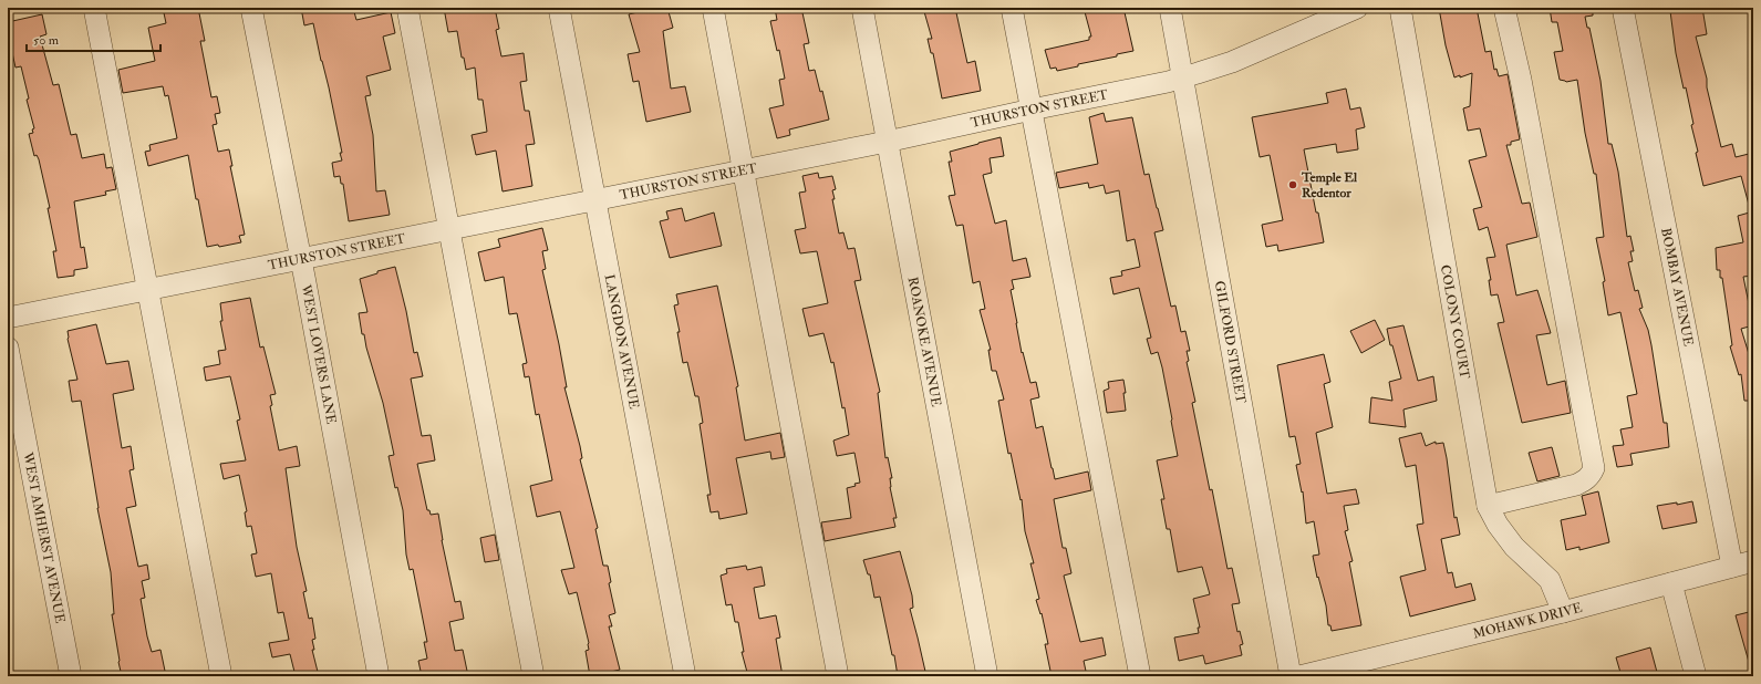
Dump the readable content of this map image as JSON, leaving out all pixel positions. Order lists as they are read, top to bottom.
{
  "streets": {
    "street": [
      "THURSTON STREET",
      "BOMBAY AVENUE",
      "COLONY COURT",
      "LANGDON AVENUE",
      "ROANOKE AVENUE",
      "GILFORD STREET",
      "WEST LOVERS LANE",
      "WEST AMHERST AVENUE",
      "MOHAWK DRIVE"
    ]
  },
  "crossings": [
    ["THURSTON STREET", "LANGDON AVENUE"],
    ["THURSTON STREET", "ROANOKE AVENUE"],
    ["THURSTON STREET", "GILFORD STREET"],
    ["THURSTON STREET", "WEST LOVERS LANE"],
    ["BOMBAY AVENUE", "MOHAWK DRIVE"],
    ["COLONY COURT", "MOHAWK DRIVE"]
  ],
  "places": ["Temple El Redentor"],
  "scale_bar": "50 m"
}
